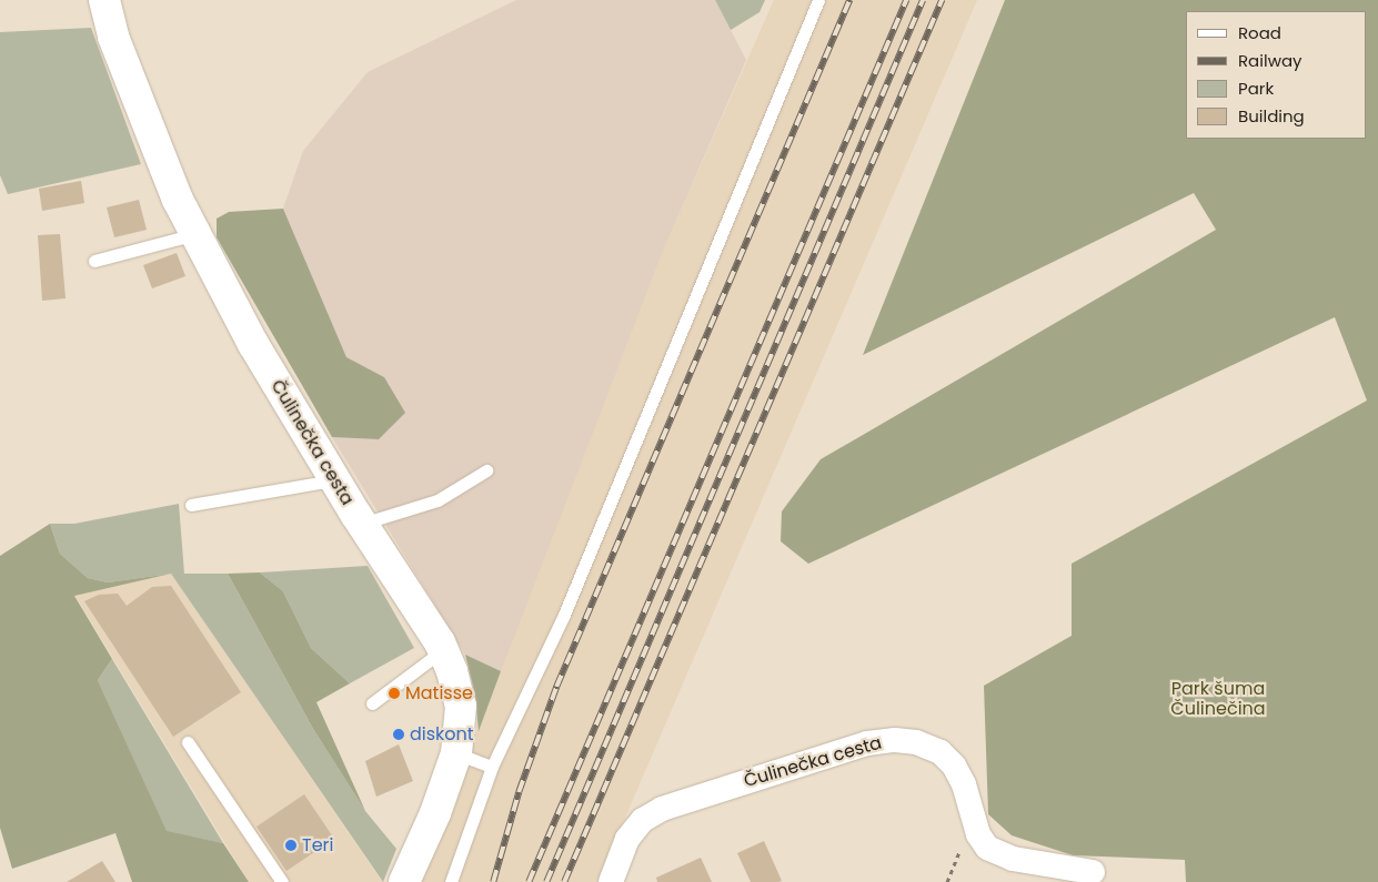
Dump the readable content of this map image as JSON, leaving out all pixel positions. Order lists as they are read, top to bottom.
{
  "streets": {
    "street": ["Čulinečka cesta"]
  },
  "parks": ["Park šuma Čulinečina"],
  "places": ["Matisse", "diskont", "Teri"],
  "legend": [
    "Road",
    "Railway",
    "Park",
    "Building"
  ]
}
